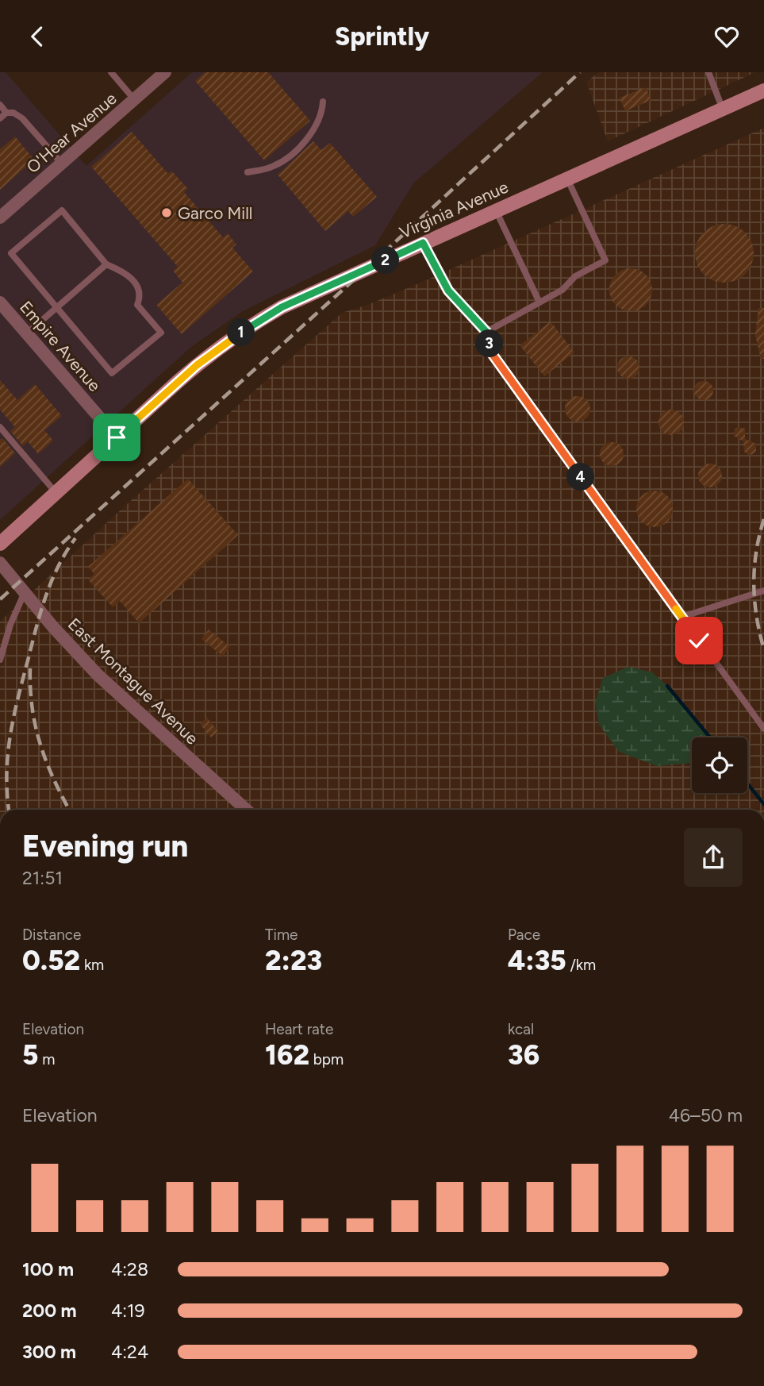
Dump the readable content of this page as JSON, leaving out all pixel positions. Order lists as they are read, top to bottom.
{
  "streets": {
    "main road": ["Virginia Avenue"],
    "street": ["O'Hear Avenue", "Empire Avenue", "East Montague Avenue"]
  },
  "crossings": [
    ["Virginia Avenue", "Empire Avenue"]
  ],
  "places": ["Garco Mill"],
  "page": {
    "header": "Sprintly",
    "pins": [
      "2",
      "1",
      "3",
      "4"
    ],
    "heading": ["Evening run", "21:51"],
    "stats": [
      ["Distance", "0.52 km"],
      ["Time", "2:23"],
      ["Pace", "4:35 /km"],
      ["Elevation", "5 m"],
      ["Heart rate", "162 bpm"],
      ["kcal", "36"]
    ],
    "chart": ["Elevation", "46–50 m"],
    "list": [
      {
        "name": "100 m",
        "note": "4:28"
      },
      {
        "name": "200 m",
        "note": "4:19"
      },
      {
        "name": "300 m",
        "note": "4:24"
      }
    ]
  }
}
